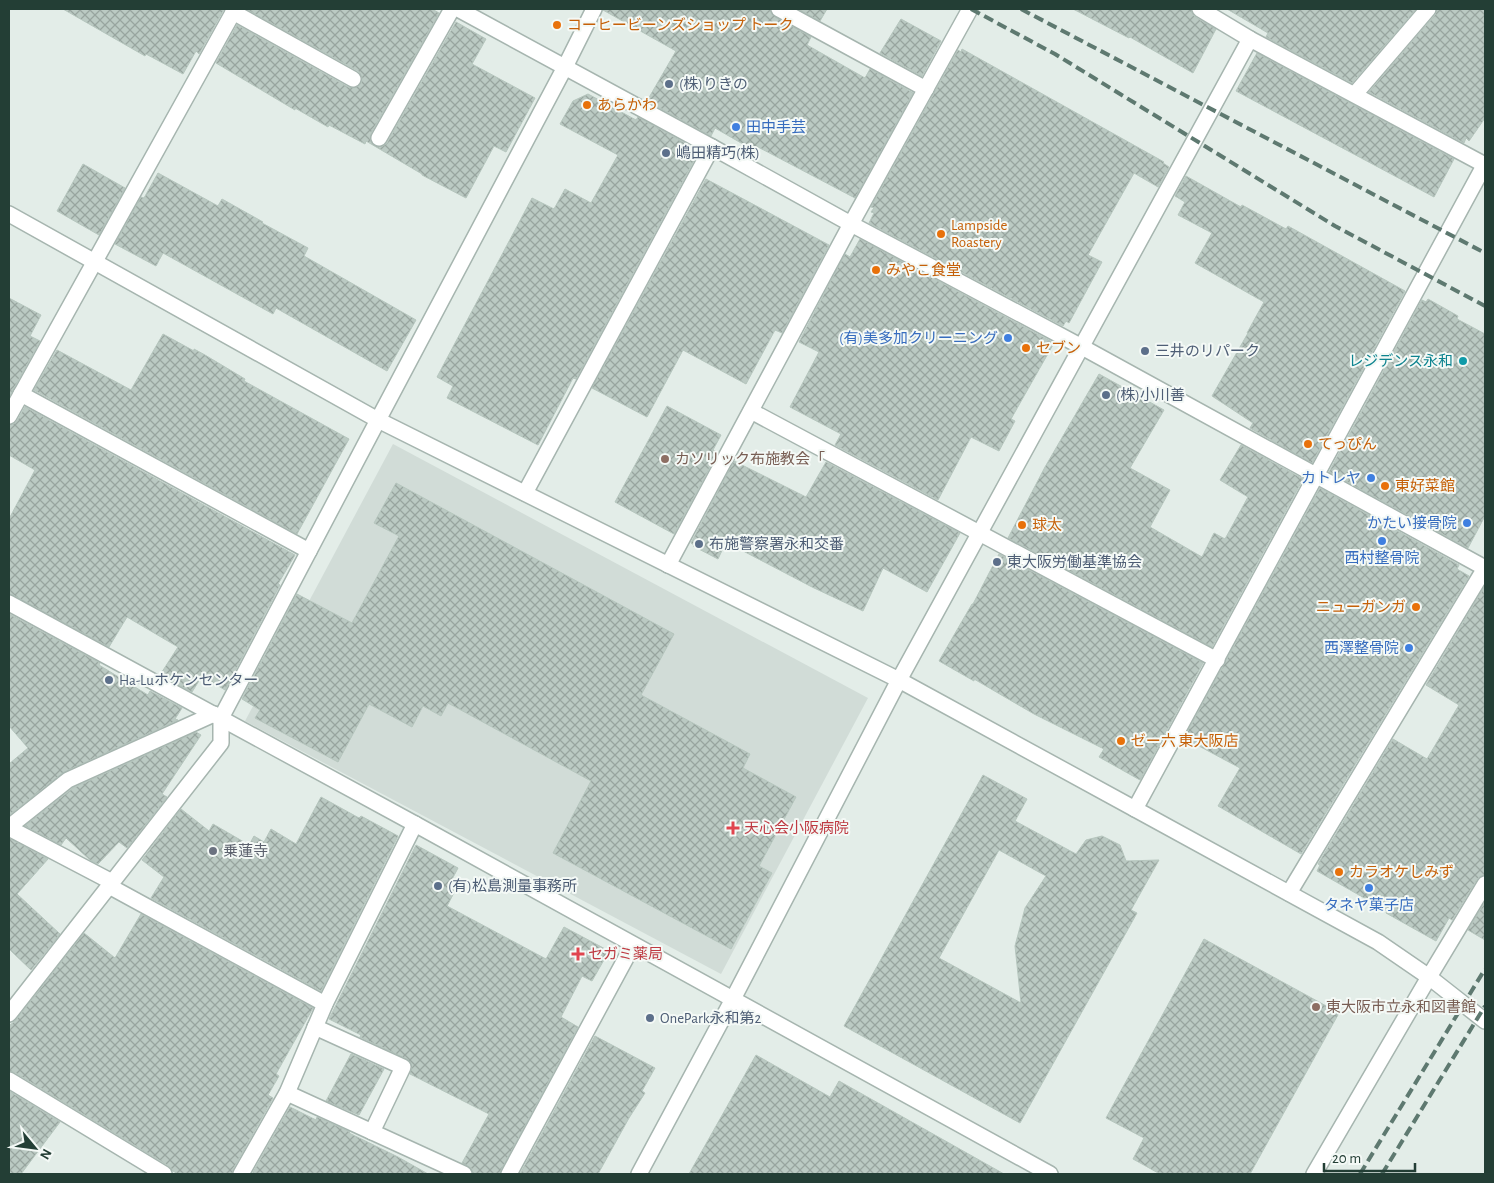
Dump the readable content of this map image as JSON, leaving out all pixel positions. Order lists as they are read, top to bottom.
{
  "places": {
    "other": [
      "コーヒービーンズショップ トーク",
      "(株)りきの",
      "あらかわ",
      "田中手芸",
      "嶋田精巧(株)",
      "Lampside Roastery",
      "みやこ食堂",
      "(有)美多加クリーニング",
      "セブン",
      "三井のリパーク",
      "レジデンス永和",
      "(株)小川善",
      "てっぴん",
      "カソリック布施教会「",
      "カトレヤ",
      "東好菜館",
      "かたい接骨院",
      "球太",
      "西村整骨院",
      "布施警察署永和交番",
      "東大阪労働基準協会",
      "ニューガンガ",
      "西澤整骨院",
      "Ha-Luホケンセンター",
      "ゼー六 東大阪店",
      "乗蓮寺",
      "カラオケしみず",
      "(有)松島測量事務所",
      "タネヤ菓子店",
      "東大阪市立永和図書館",
      "OnePark永和第2"
    ],
    "health": ["天心会小阪病院", "セガミ薬局"]
  },
  "scale_bar": "20 m",
  "north": "bottom right"
}
